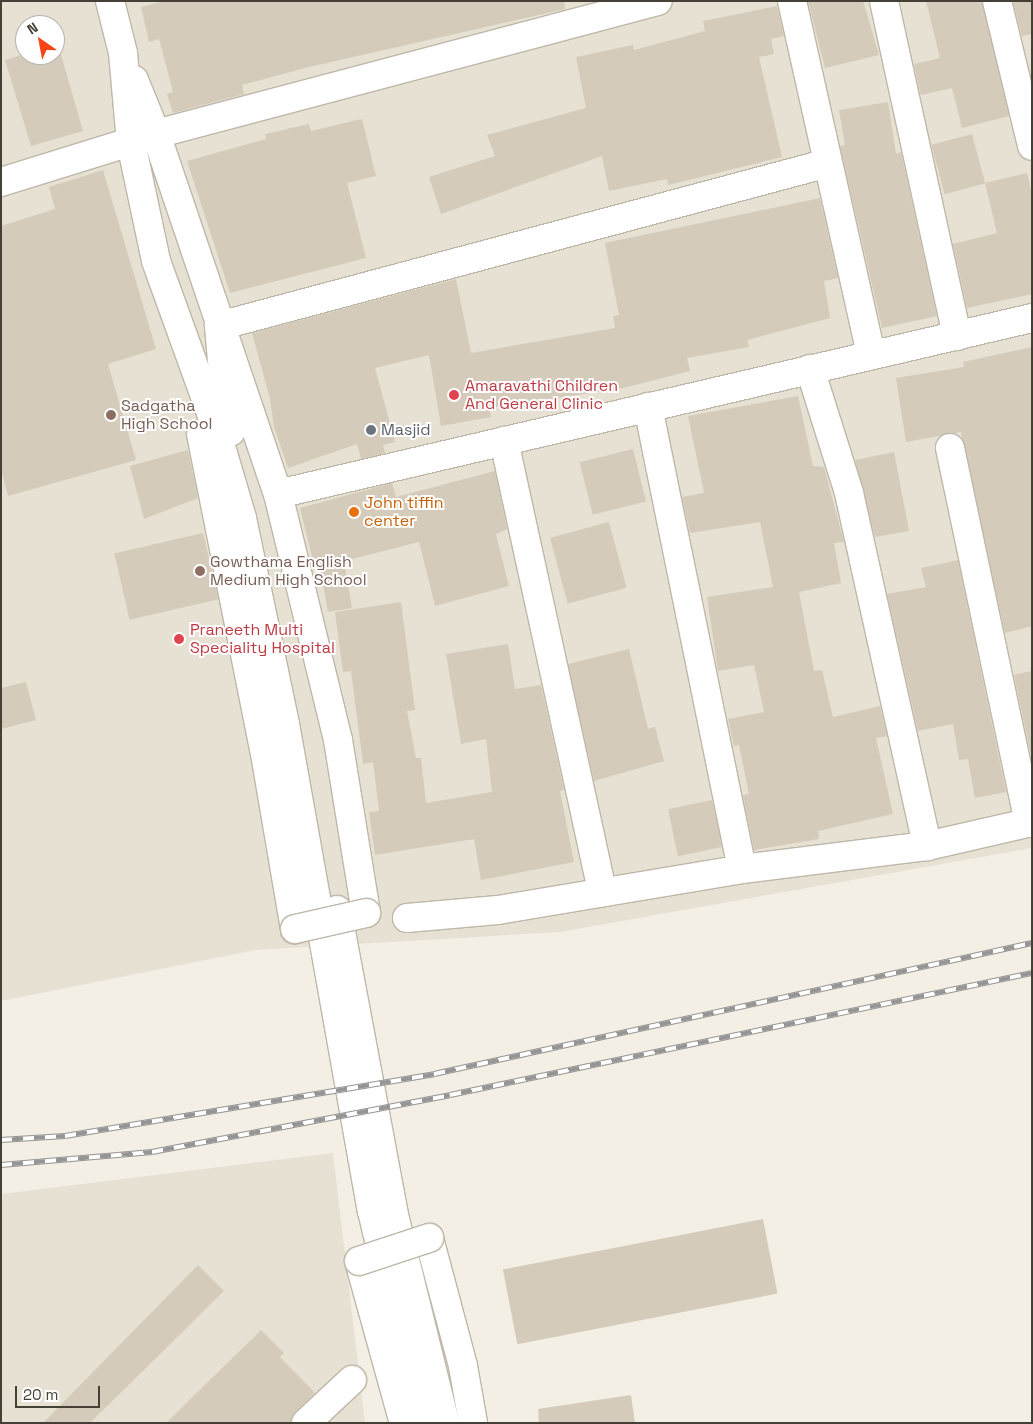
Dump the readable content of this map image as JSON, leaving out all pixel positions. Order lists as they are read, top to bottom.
{
  "places": [
    "Amaravathi Children And General Clinic",
    "Sadgatha High School",
    "Masjid",
    "John tiffin center",
    "Gowthama English Medium High School",
    "Praneeth Multi Speciality Hospital"
  ],
  "scale_bar": "20 m",
  "north": "top left"
}
